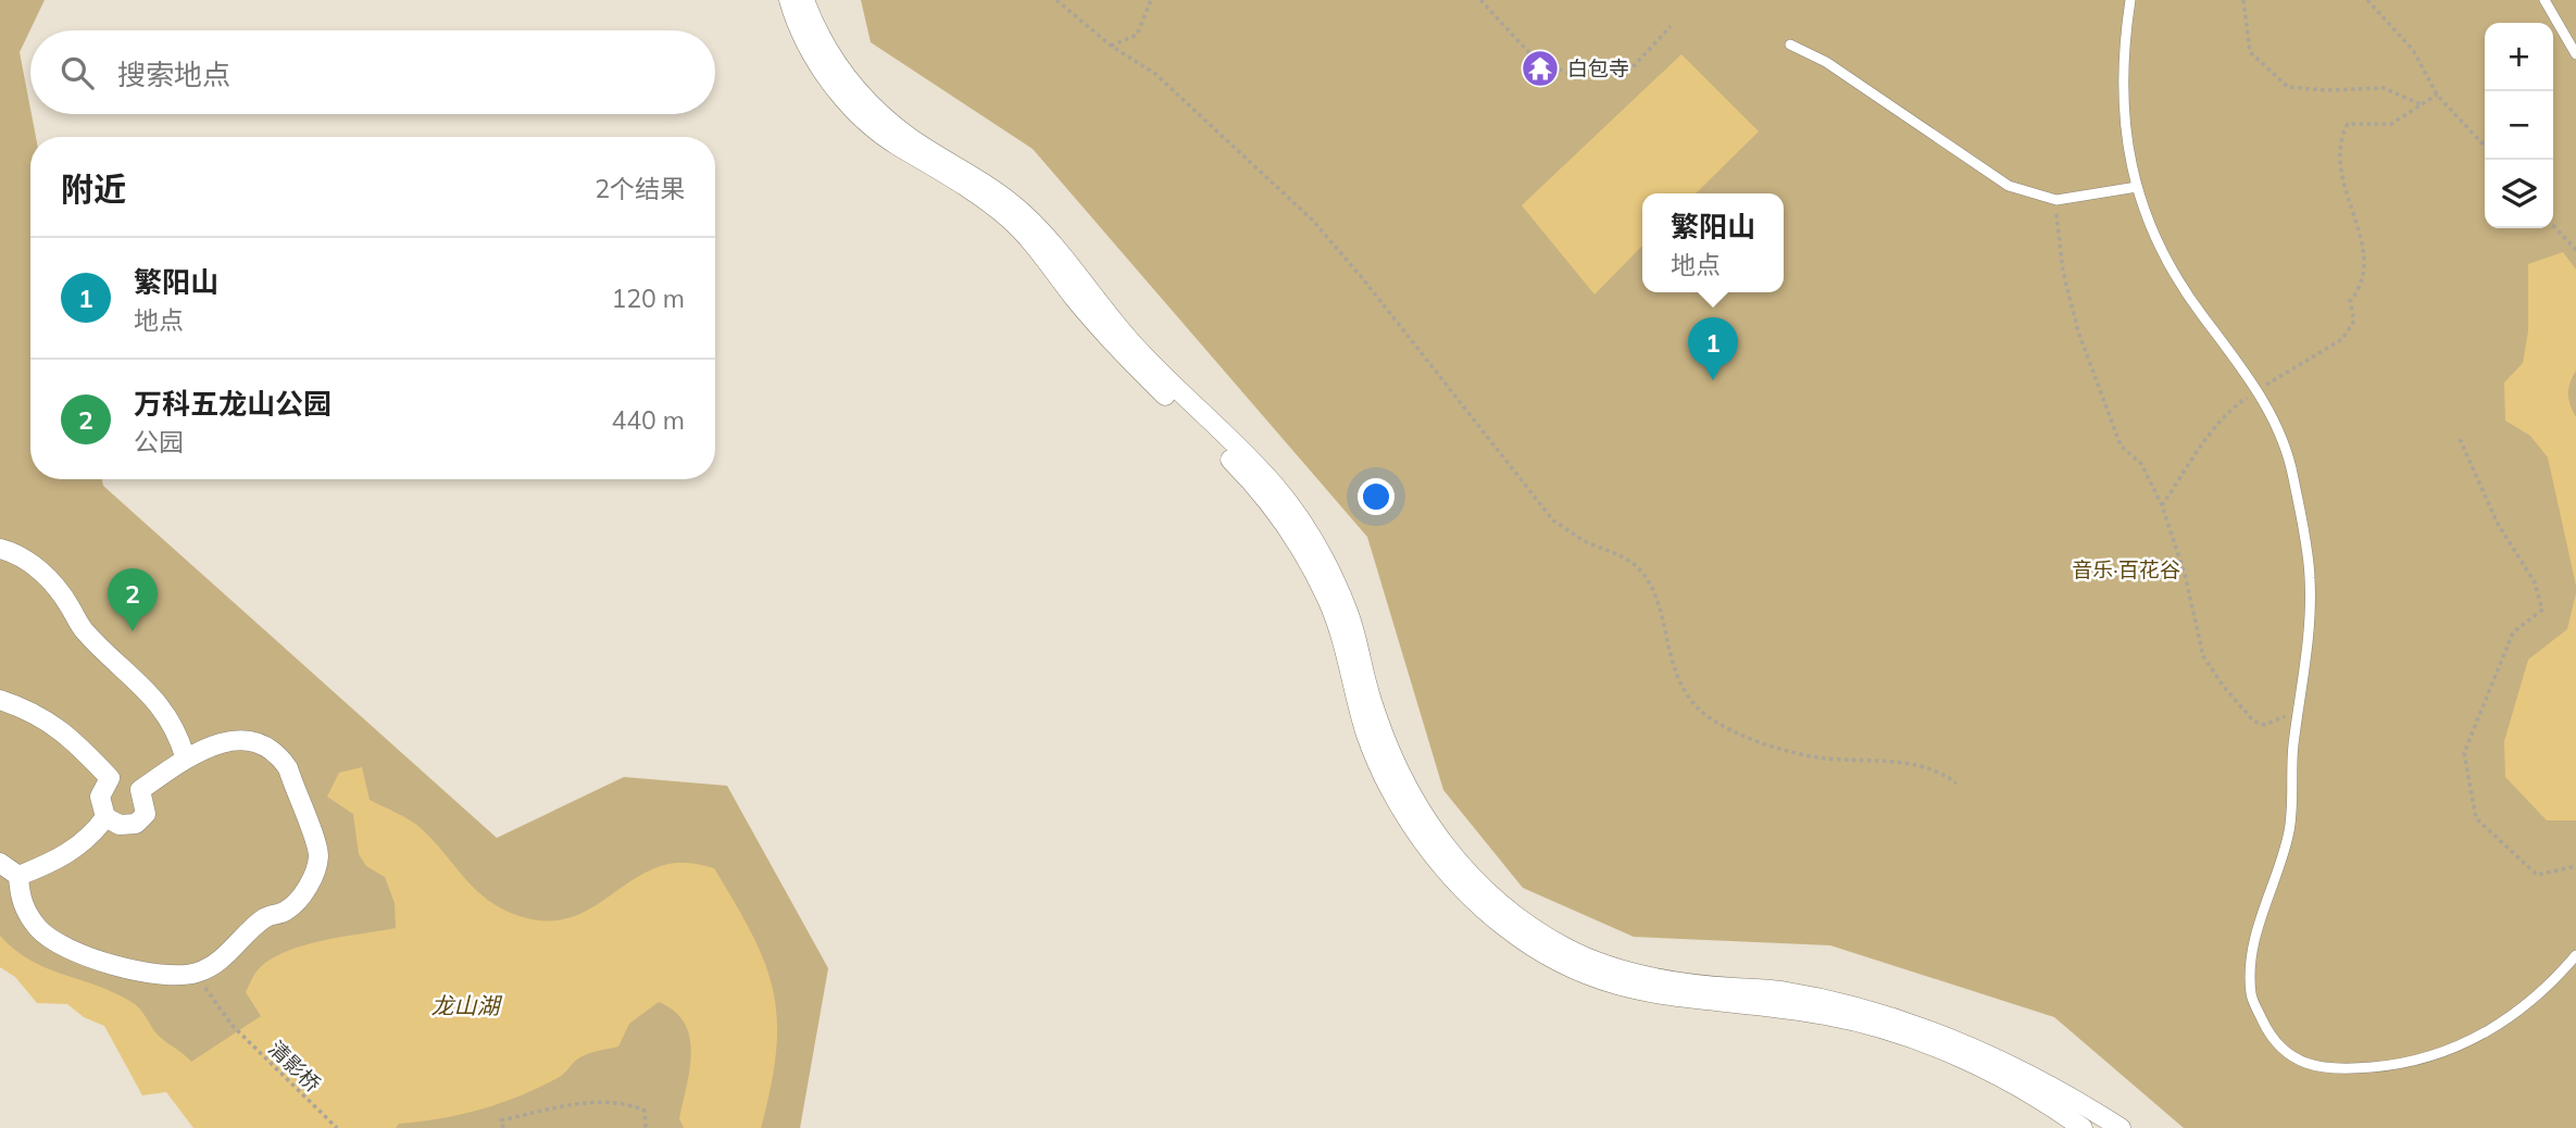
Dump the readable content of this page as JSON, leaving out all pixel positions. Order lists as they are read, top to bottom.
{
  "streets": {
    "path": ["清影桥"]
  },
  "water": ["龙山湖"],
  "parks": ["音乐·百花谷"],
  "places": {
    "temple": ["白包寺"]
  },
  "page": {
    "map_buttons": ["+", "−"],
    "search": "搜索地点",
    "heading": ["附近", "2个结果"],
    "popup": ["繁阳山", "地点"],
    "list": [
      {
        "mark": "1",
        "name": "繁阳山",
        "note": "地点",
        "value": "120 m"
      },
      {
        "mark": "2",
        "name": "万科五龙山公园",
        "note": "公园",
        "value": "440 m"
      }
    ],
    "pins": ["1", "2"]
  }
}
